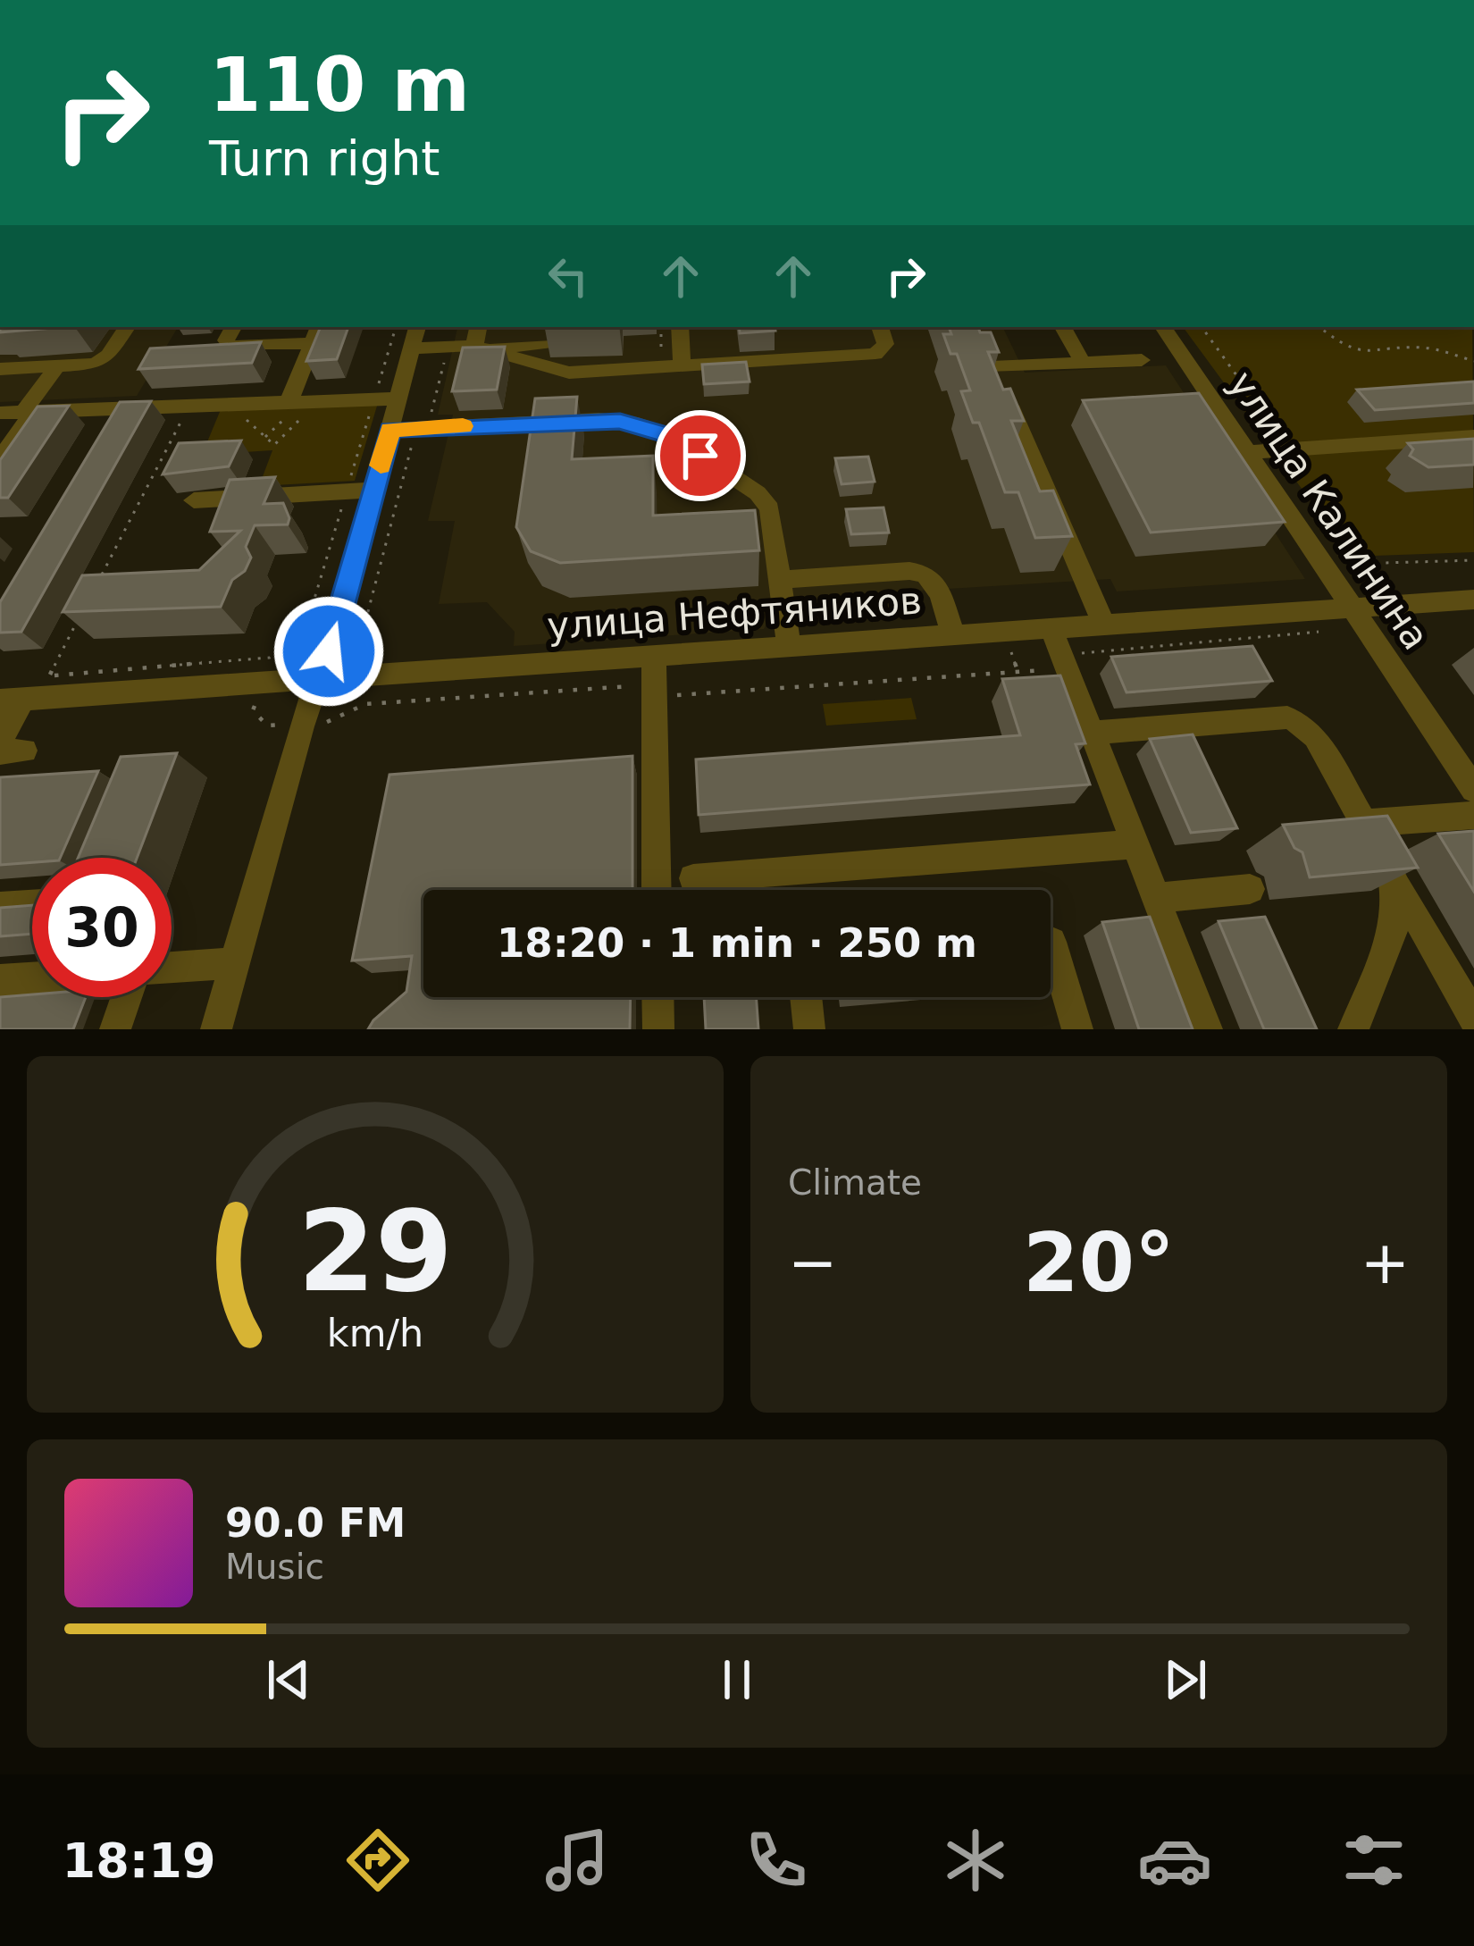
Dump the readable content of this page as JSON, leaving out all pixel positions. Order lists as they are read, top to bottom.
{
  "streets": {
    "street": ["улица Калинина", "улица Нефтяников"]
  },
  "crossings": [
    ["улица Калинина", "улица Нефтяников"]
  ],
  "page": {
    "turn": ["110 m", "Turn right"],
    "limit": "30",
    "trip": "18:20 · 1 min · 250 m",
    "tile": "Climate",
    "heat": ["−", "20°", "+"],
    "song": ["90.0 FM", "Music"],
    "tabs": "18:19",
    "gauge": ["29", "km/h"]
  }
}
